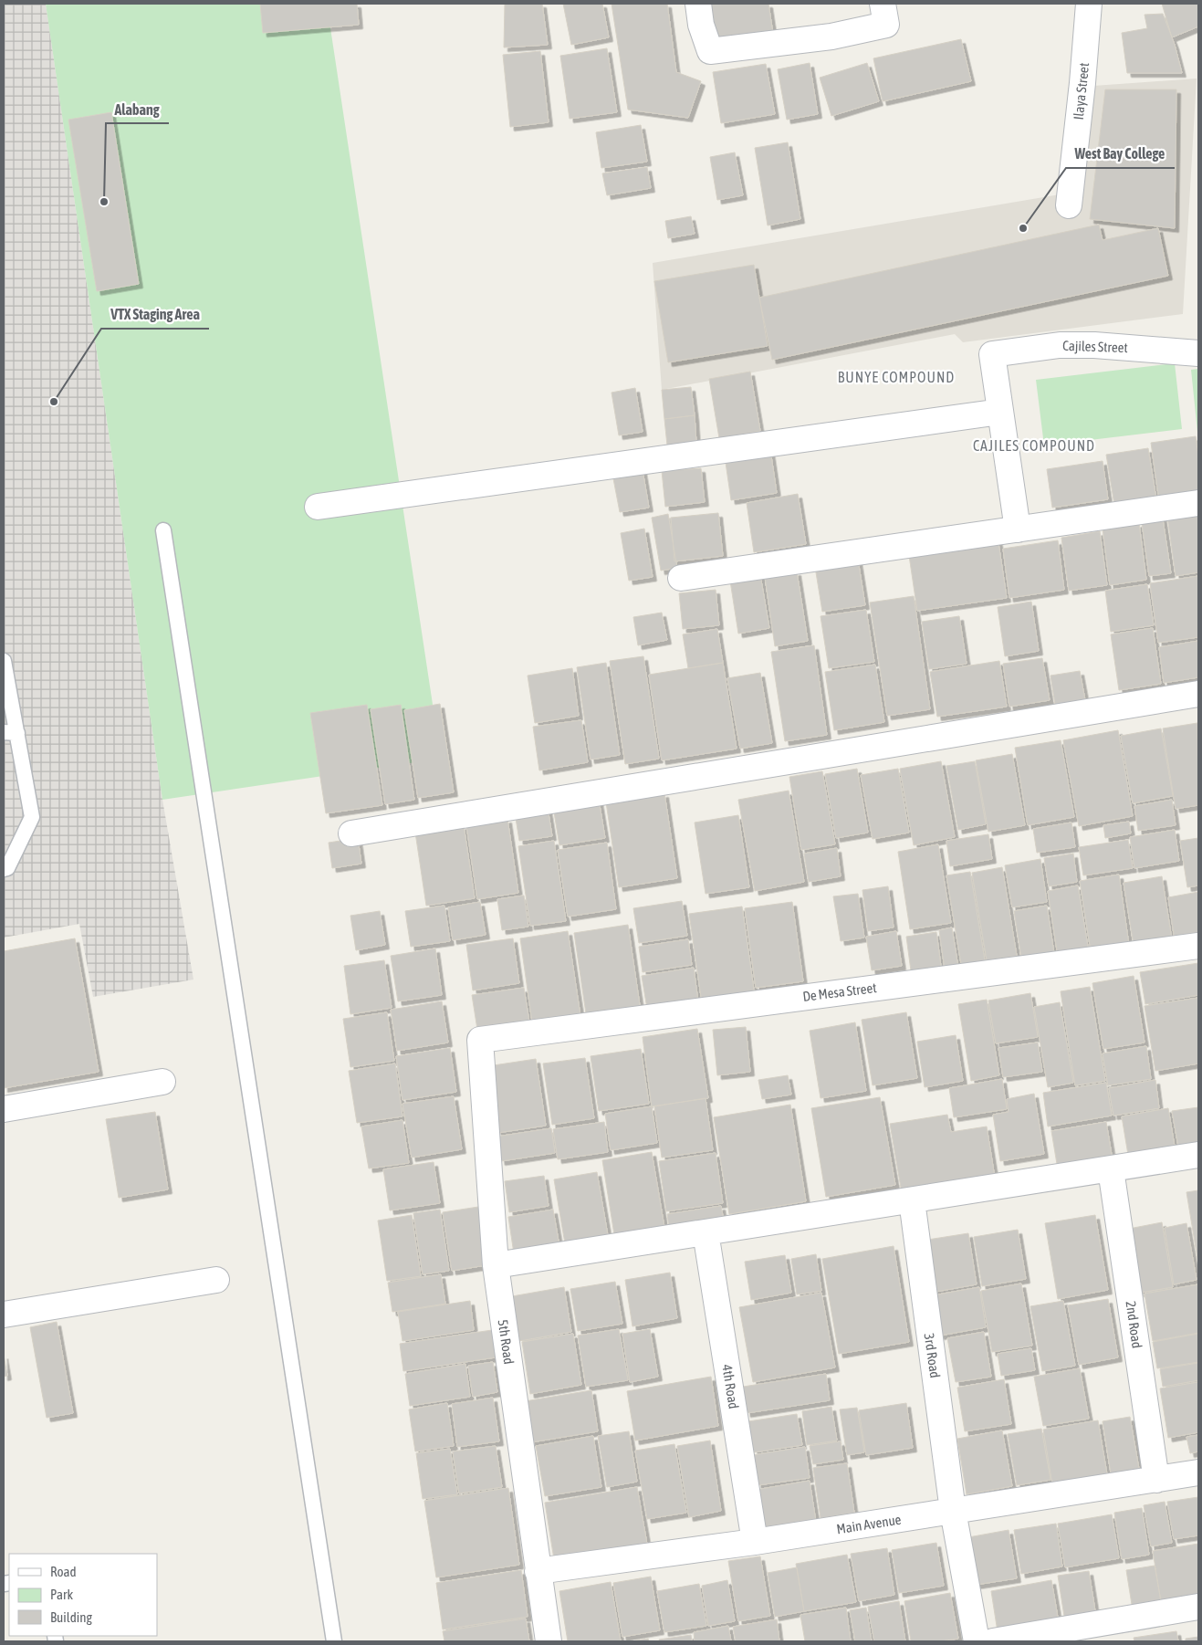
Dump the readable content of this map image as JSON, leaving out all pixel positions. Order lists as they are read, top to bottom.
{
  "streets": {
    "street": [
      "Ilaya Street",
      "Cajiles Street",
      "De Mesa Street",
      "2nd Road",
      "5th Road",
      "3rd Road",
      "4th Road",
      "Main Avenue"
    ]
  },
  "crossings": [
    ["De Mesa Street", "5th Road"],
    ["2nd Road", "Main Avenue"],
    ["5th Road", "Main Avenue"],
    ["3rd Road", "Main Avenue"],
    ["4th Road", "Main Avenue"]
  ],
  "districts": ["BUNYE COMPOUND", "CAJILES COMPOUND"],
  "places": ["Alabang", "West Bay College", "VTX Staging Area"],
  "legend": ["Road", "Park", "Building"]
}
